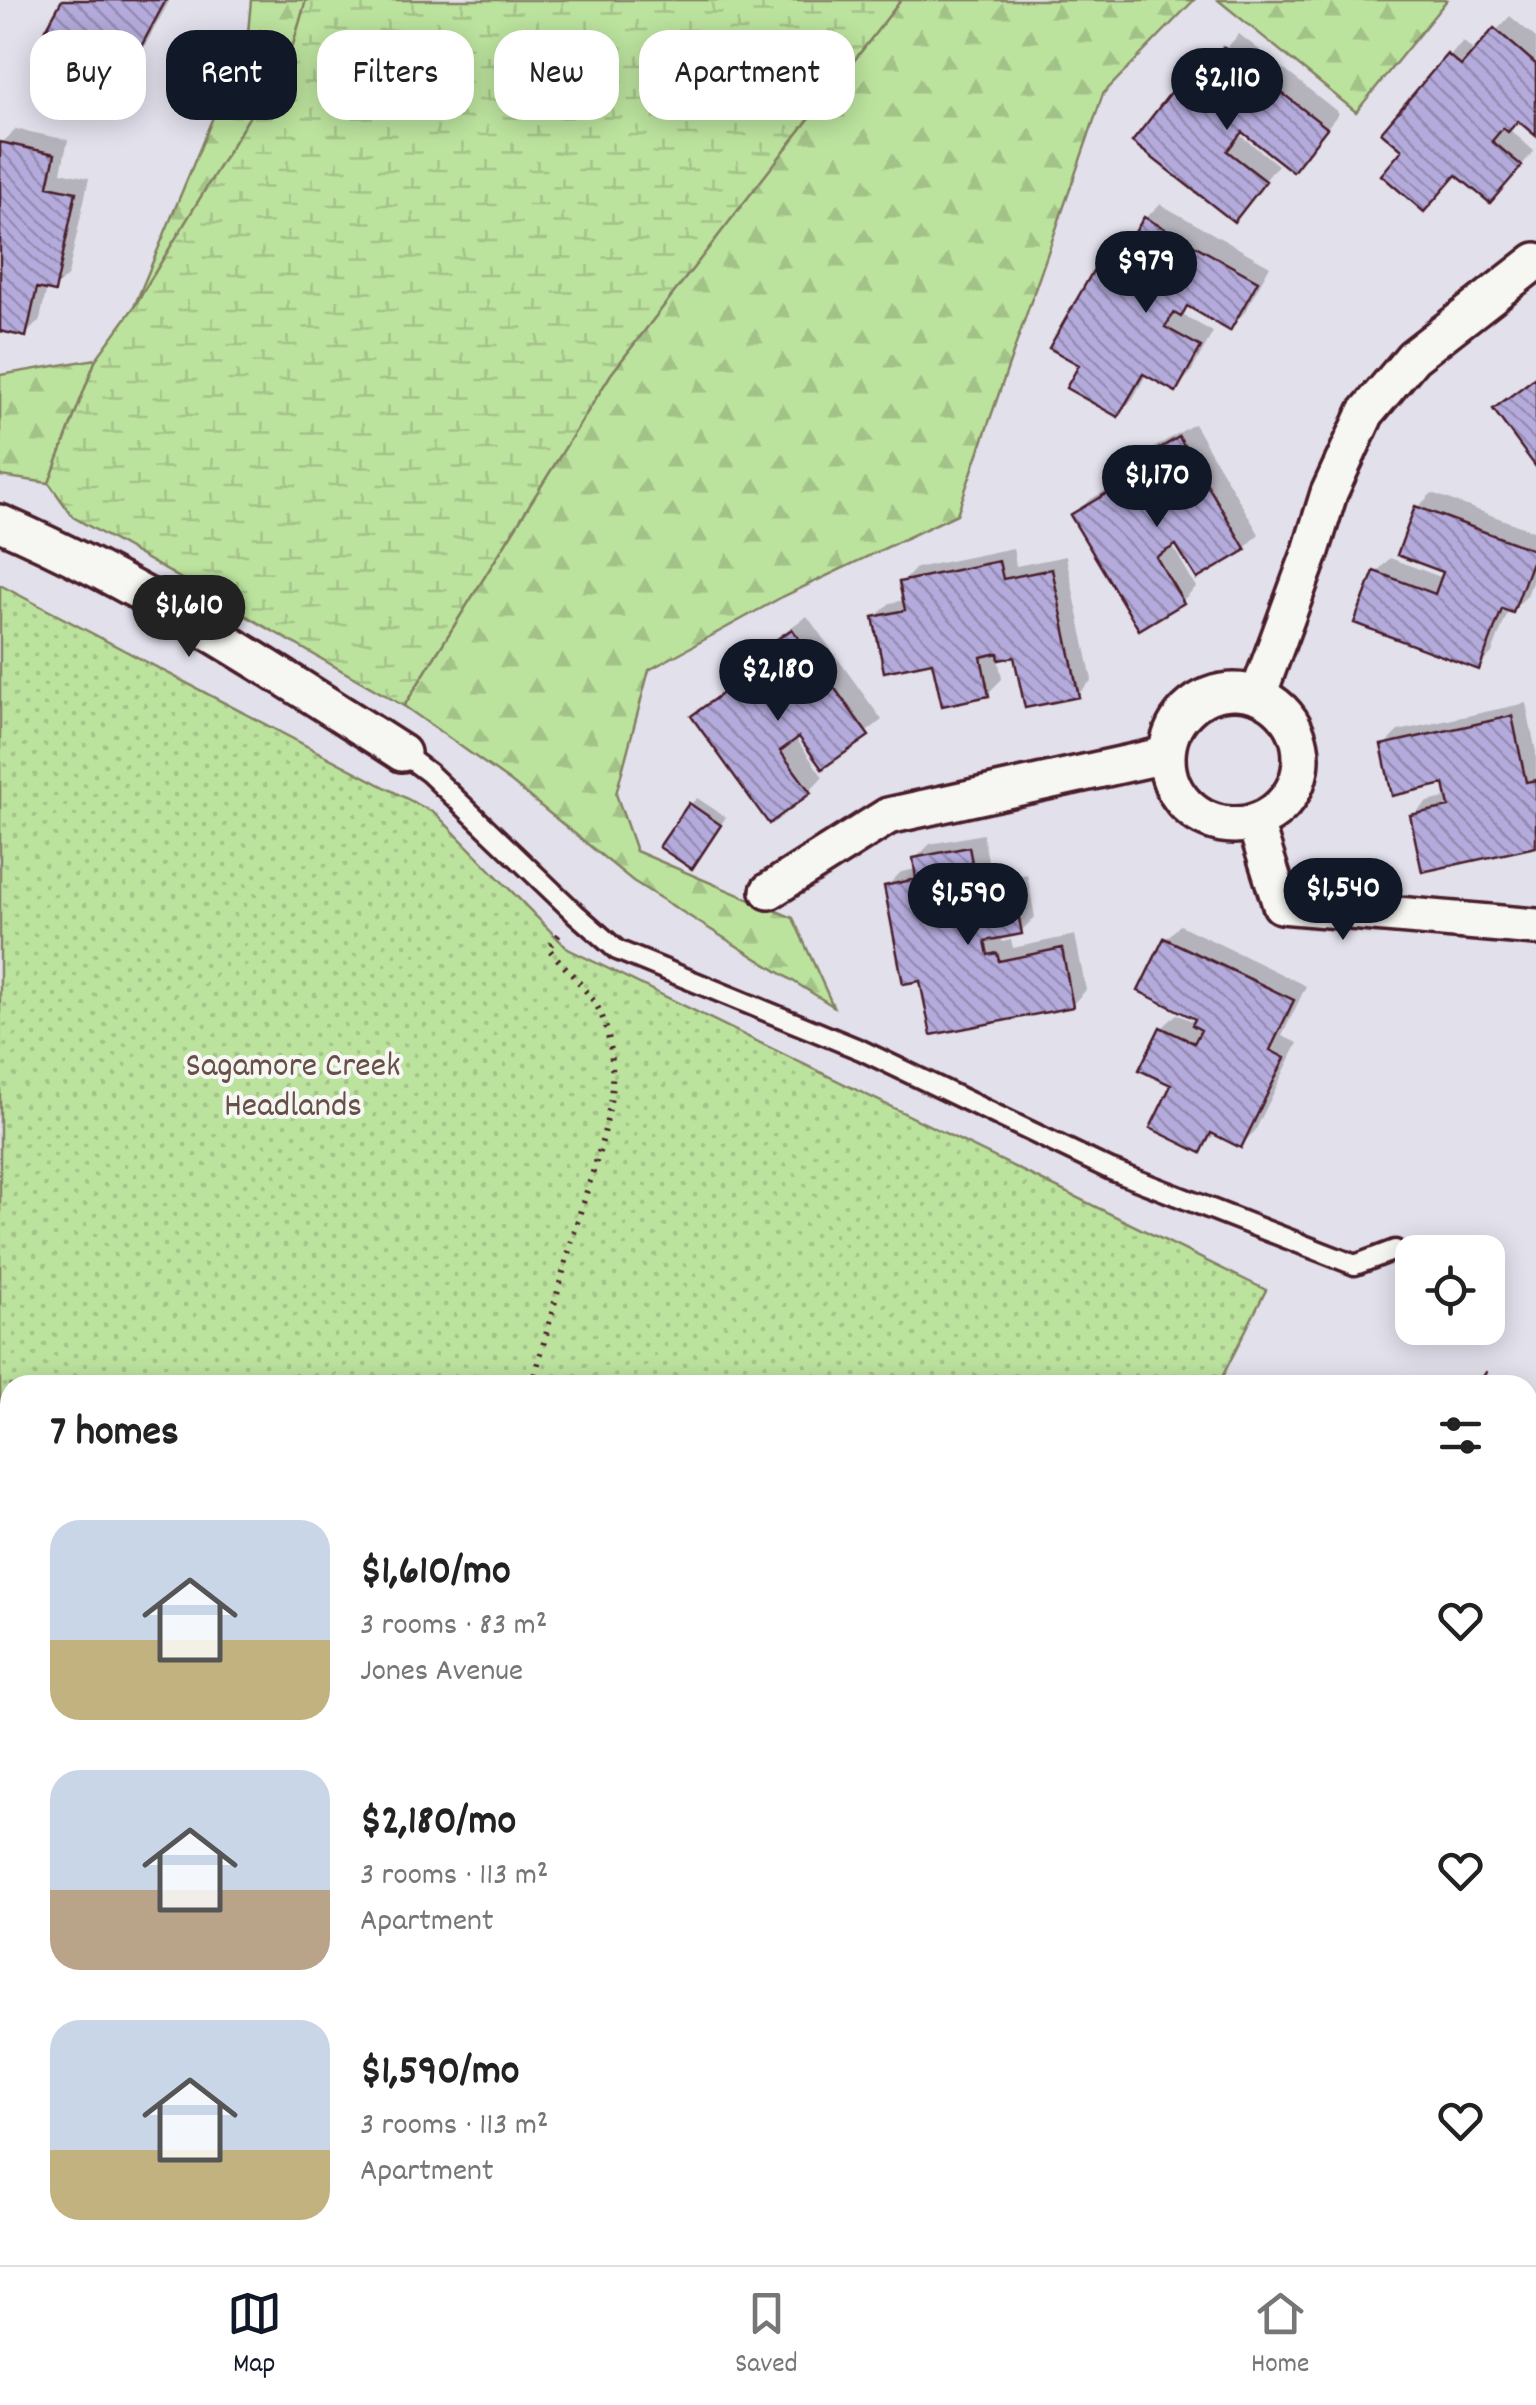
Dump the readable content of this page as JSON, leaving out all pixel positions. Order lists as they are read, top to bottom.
{
  "parks": ["Sagamore Creek Headlands"],
  "page": {
    "chip": [
      "Buy",
      "Rent",
      "Filters",
      "New",
      "Apartment"
    ],
    "price": [
      "$2,110",
      "$979",
      "$1,170",
      "$1,610",
      "$2,180",
      "$1,540",
      "$1,590"
    ],
    "heading": "7 homes",
    "list": [
      {
        "name": "$1,610/mo",
        "note": "3 rooms · 83 m² · Jones Avenue"
      },
      {
        "name": "$2,180/mo",
        "note": "3 rooms · 113 m² · Apartment"
      },
      {
        "name": "$1,590/mo",
        "note": "3 rooms · 113 m² · Apartment"
      }
    ],
    "tabs": ["Map", "Saved", "Home"]
  }
}
